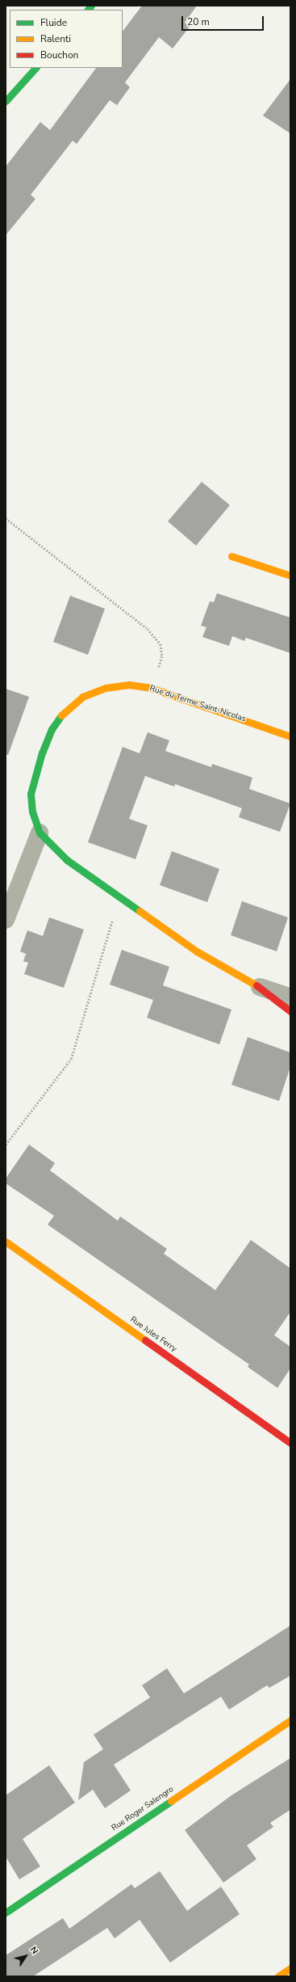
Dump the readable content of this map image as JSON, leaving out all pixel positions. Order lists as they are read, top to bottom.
{
  "streets": {
    "street": ["Rue du Terme Saint-Nicolas", "Rue Jules Ferry", "Rue Roger Salengro"]
  },
  "legend": ["Fluide", "Ralenti", "Bouchon"],
  "scale_bar": "20 m",
  "north": "top right"
}
